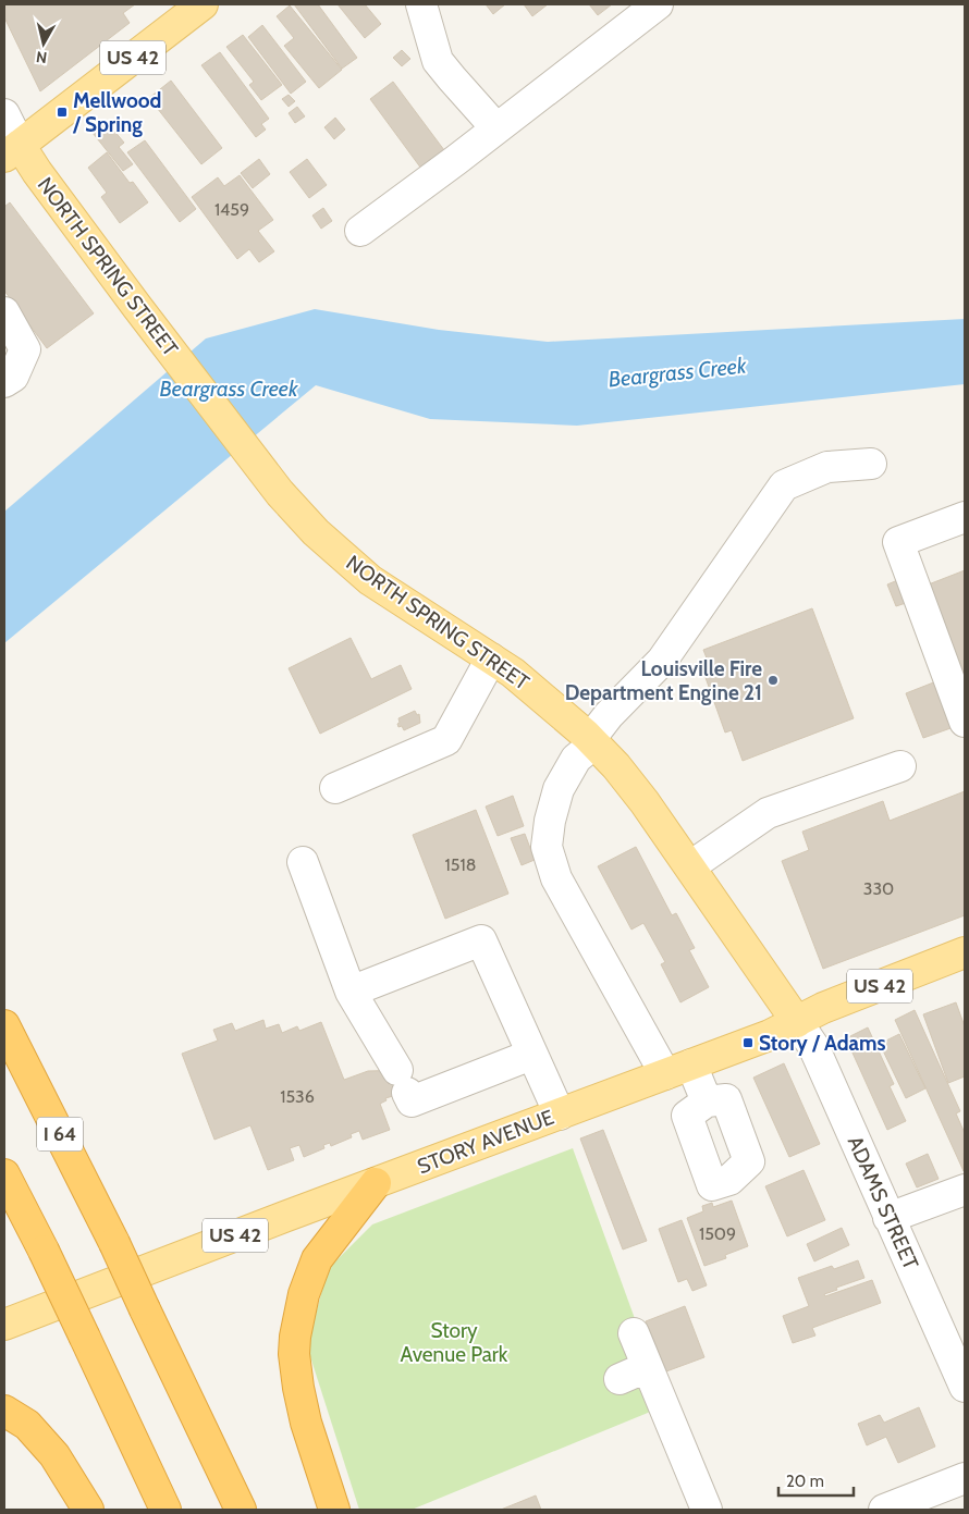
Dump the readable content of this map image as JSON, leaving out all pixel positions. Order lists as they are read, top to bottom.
{
  "streets": {
    "highway": ["I 64"],
    "main road": ["US 42", "NORTH SPRING STREET", "STORY AVENUE"],
    "street": ["ADAMS STREET"]
  },
  "crossings": [
    ["US 42", "NORTH SPRING STREET"],
    ["NORTH SPRING STREET", "STORY AVENUE"],
    ["NORTH SPRING STREET", "ADAMS STREET"],
    ["STORY AVENUE", "ADAMS STREET"]
  ],
  "water": ["Beargrass Creek"],
  "parks": ["Story Avenue Park"],
  "places": {
    "transit": ["Mellwood / Spring", "Story / Adams"],
    "other": ["Louisville Fire Department Engine 21"]
  },
  "house_numbers": [
    "1459",
    "1518",
    "330",
    "1536",
    "1509"
  ],
  "scale_bar": "20 m",
  "north": "bottom"
}
